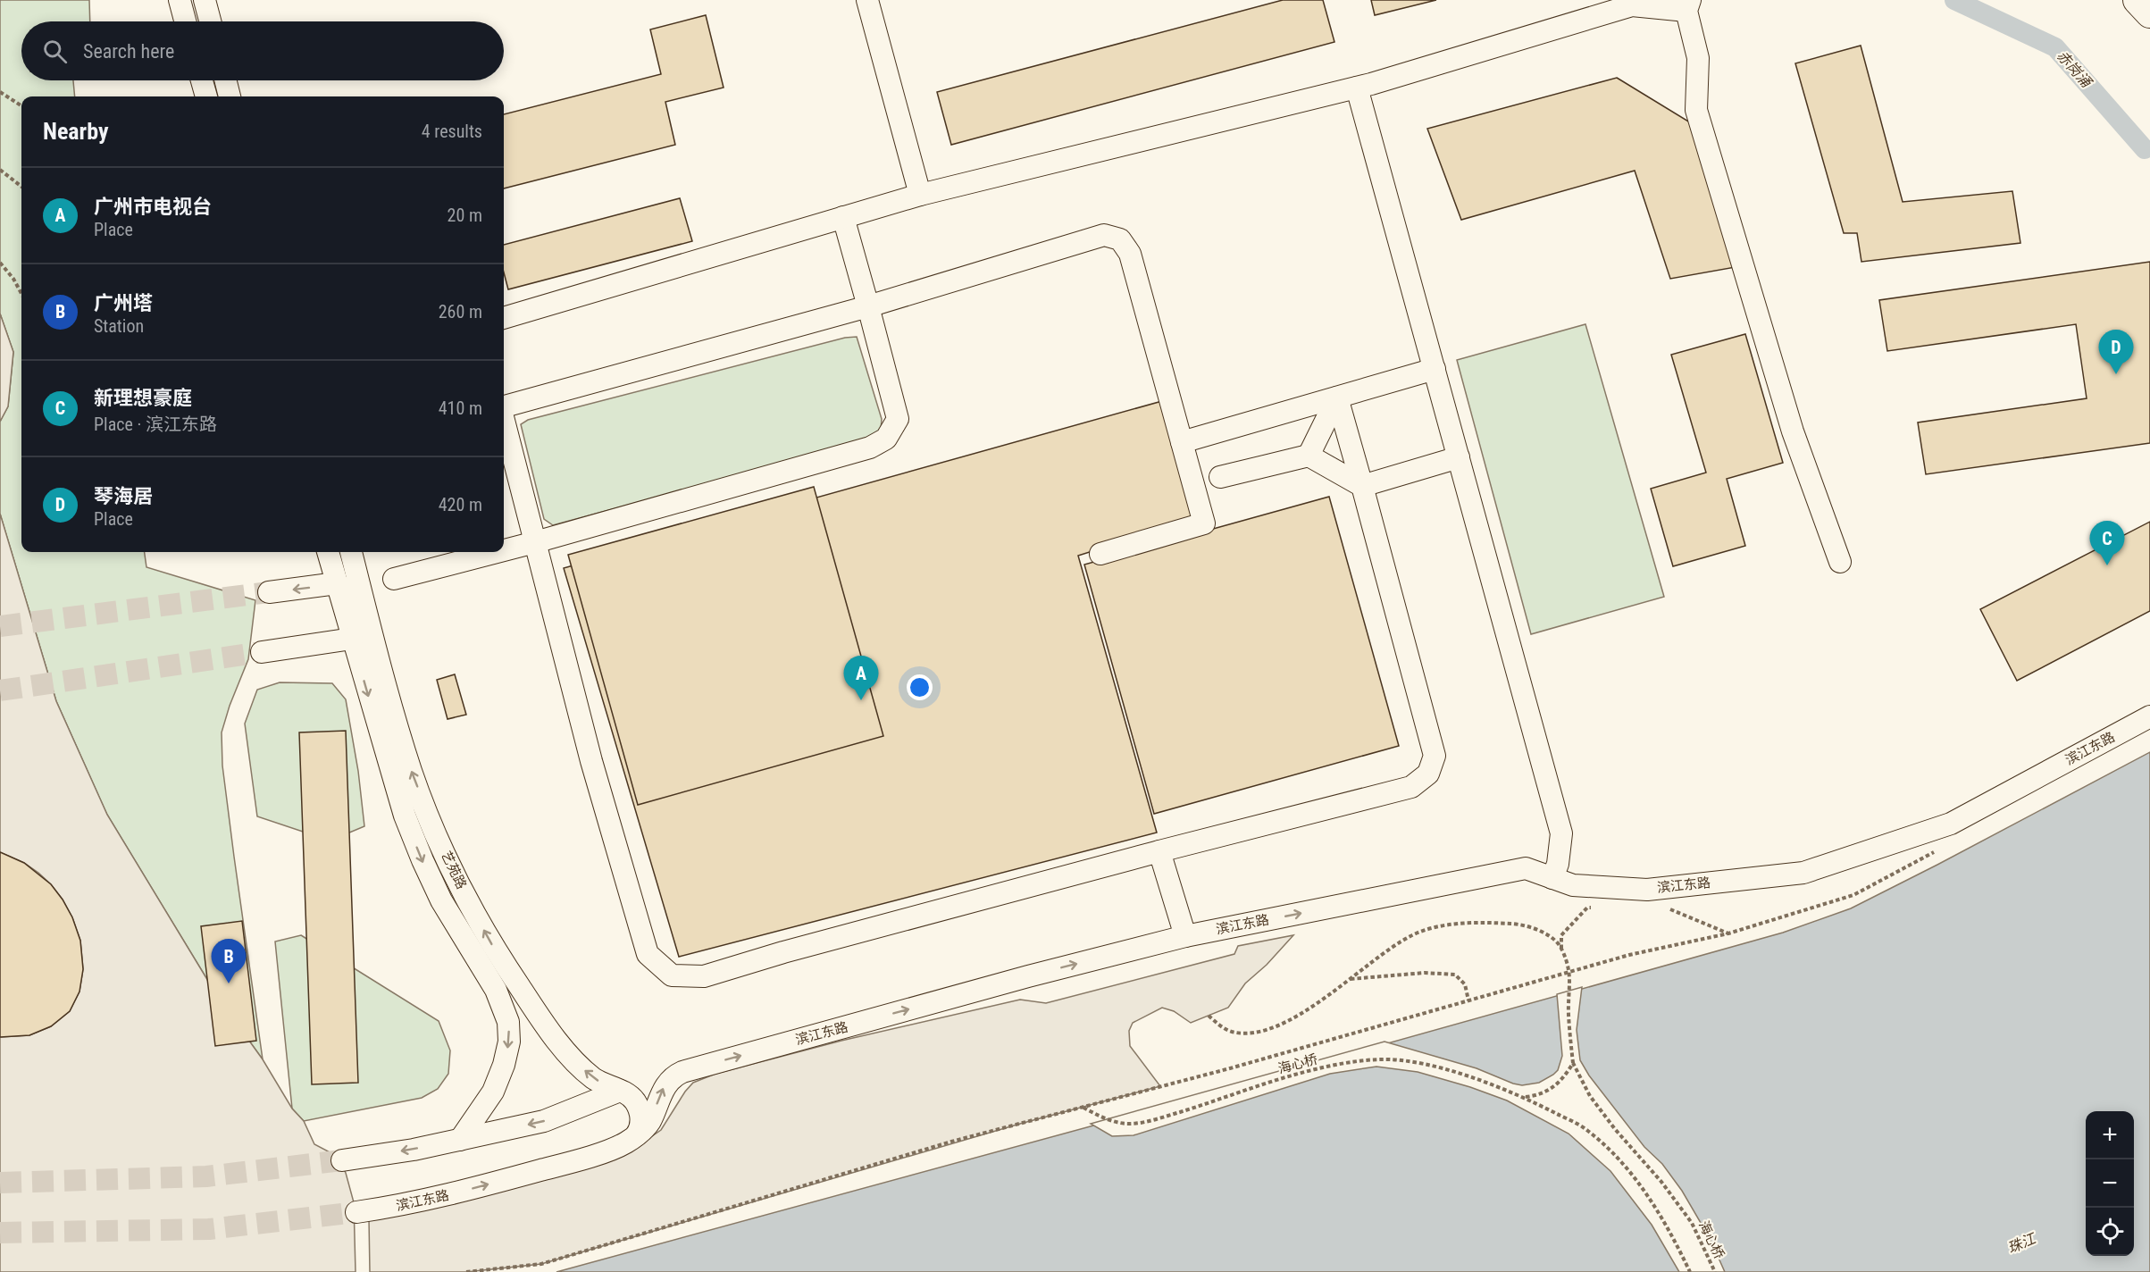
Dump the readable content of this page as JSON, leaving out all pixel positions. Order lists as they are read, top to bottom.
{
  "streets": {
    "street": ["滨江东路", "艺苑路"],
    "path": ["海心桥"]
  },
  "crossings": [
    ["滨江东路", "艺苑路"]
  ],
  "one_way": ["滨江东路"],
  "water": ["赤岗涌", "珠江"],
  "page": {
    "search": "Search here",
    "heading": ["Nearby", "4 results"],
    "list": [
      {
        "mark": "A",
        "name": "广州市电视台",
        "note": "Place",
        "value": "20 m"
      },
      {
        "mark": "B",
        "name": "广州塔",
        "note": "Station",
        "value": "260 m"
      },
      {
        "mark": "C",
        "name": "新理想豪庭",
        "note": "Place · 滨江东路",
        "value": "410 m"
      },
      {
        "mark": "D",
        "name": "琴海居",
        "note": "Place",
        "value": "420 m"
      }
    ],
    "pins": [
      "D",
      "C",
      "A",
      "B"
    ],
    "map_buttons": ["+", "−"]
  }
}
